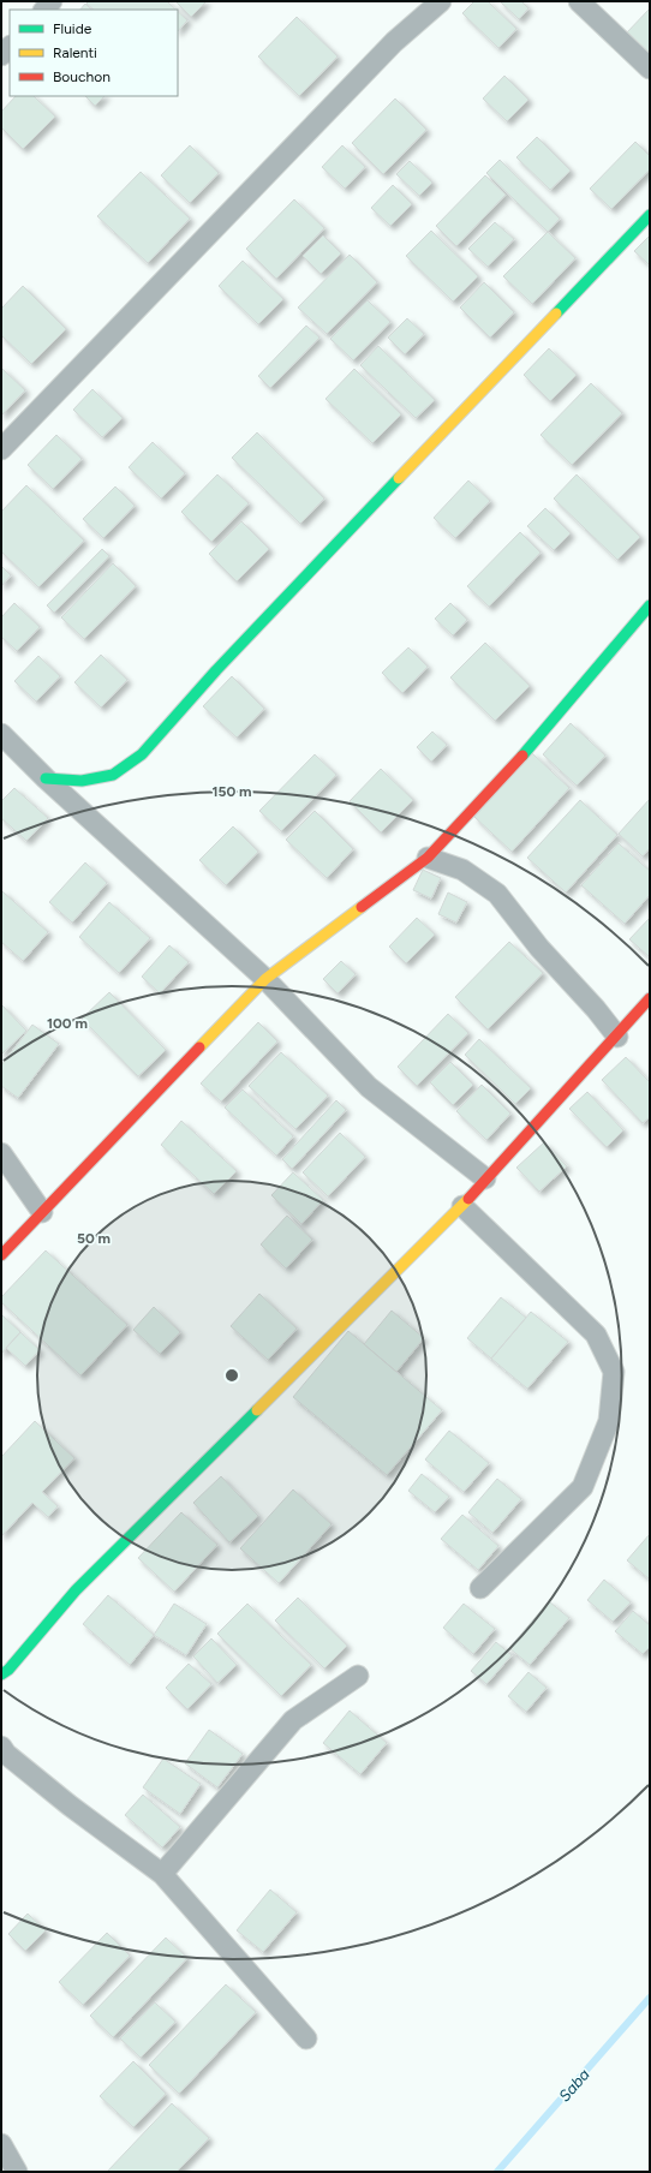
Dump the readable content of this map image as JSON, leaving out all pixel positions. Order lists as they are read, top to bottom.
{
  "water": ["Saba"],
  "legend": ["Fluide", "Ralenti", "Bouchon"],
  "rings": ["150 m", "100 m", "50 m"]
}
